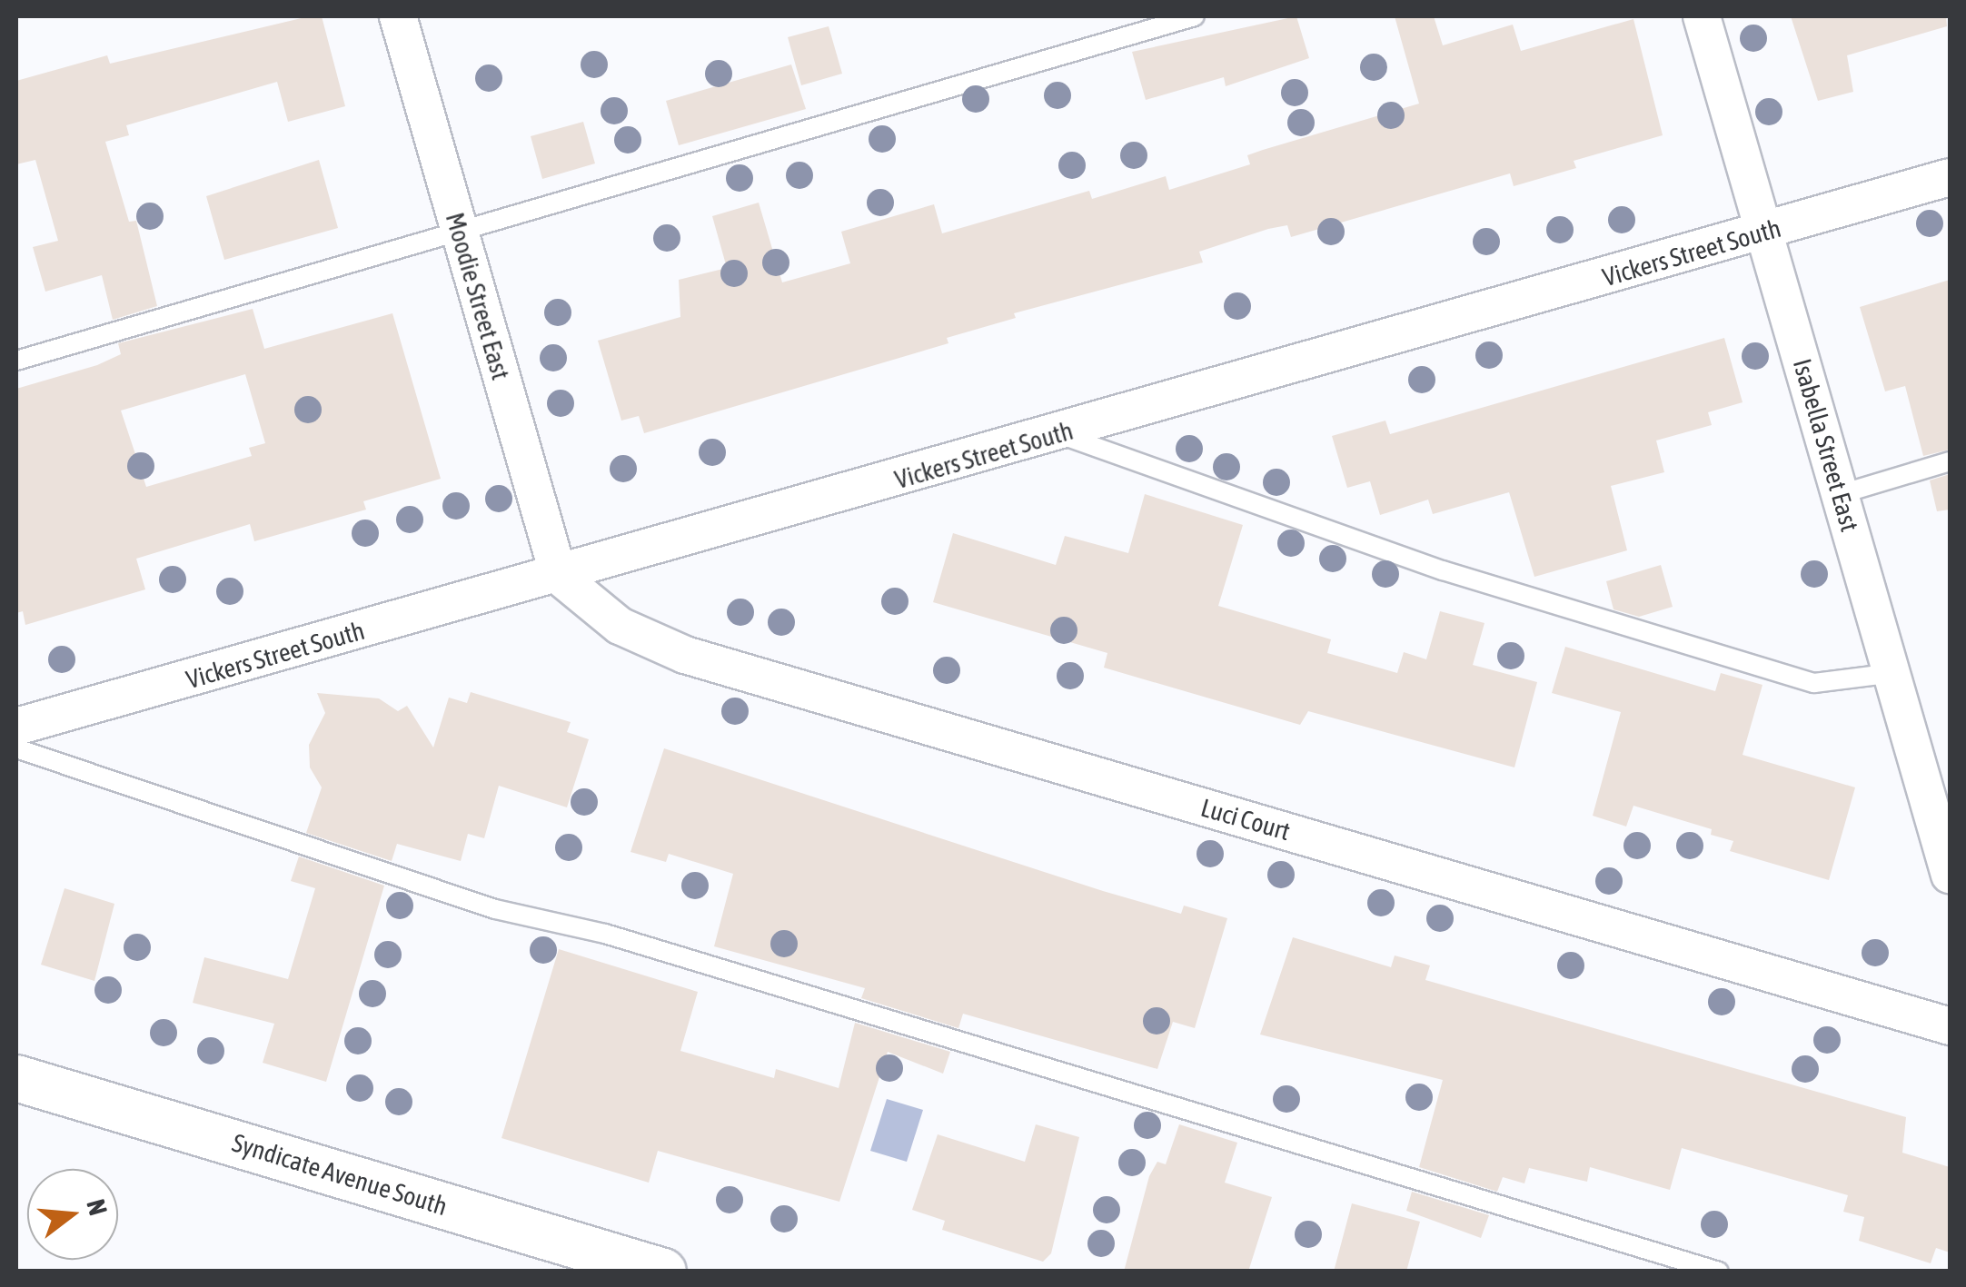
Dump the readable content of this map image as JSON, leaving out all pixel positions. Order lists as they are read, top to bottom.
{
  "streets": {
    "street": [
      "Vickers Street South",
      "Moodie Street East",
      "Isabella Street East",
      "Luci Court",
      "Syndicate Avenue South"
    ]
  },
  "crossings": [
    ["Vickers Street South", "Moodie Street East"],
    ["Vickers Street South", "Isabella Street East"],
    ["Vickers Street South", "Luci Court"],
    ["Moodie Street East", "Luci Court"]
  ],
  "north": "right"
}
